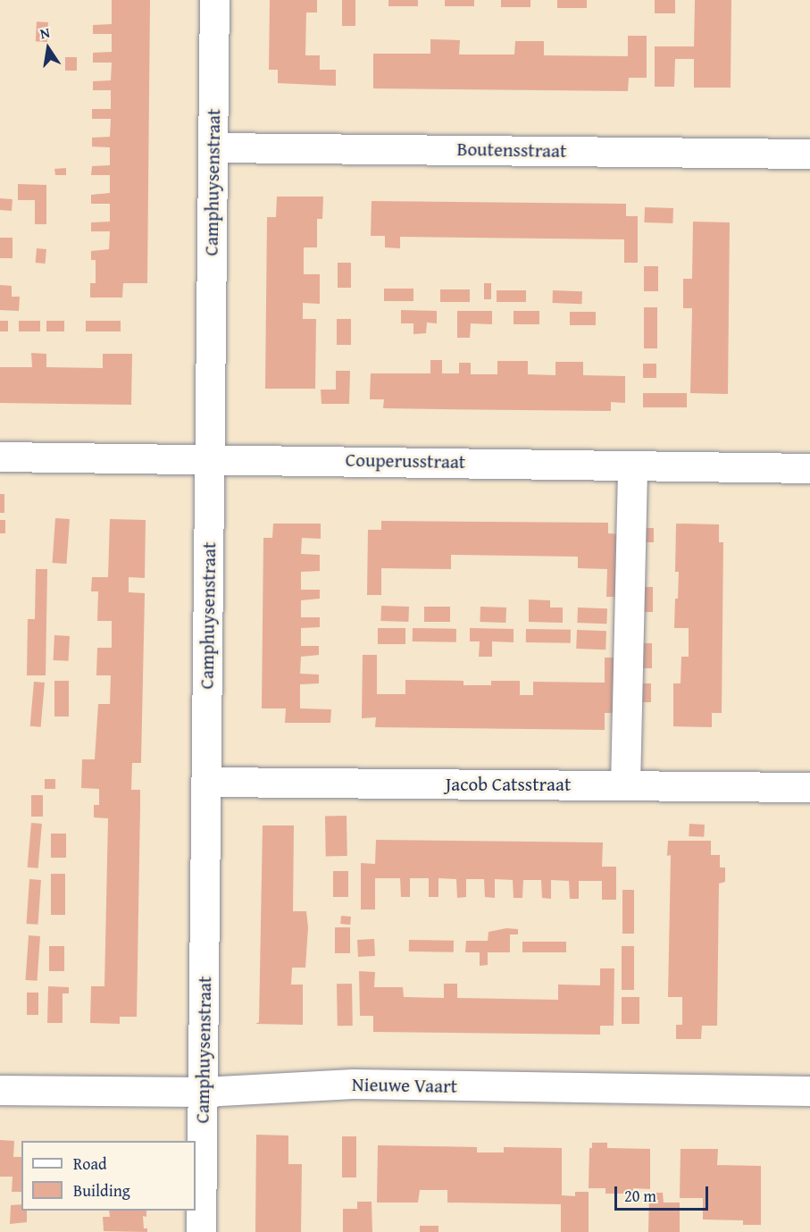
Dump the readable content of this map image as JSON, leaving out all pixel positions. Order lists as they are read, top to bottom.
{
  "streets": {
    "street": [
      "Boutensstraat",
      "Camphuysenstraat",
      "Couperusstraat",
      "Jacob Catsstraat",
      "Nieuwe Vaart"
    ]
  },
  "crossings": [
    ["Boutensstraat", "Camphuysenstraat"],
    ["Camphuysenstraat", "Couperusstraat"],
    ["Camphuysenstraat", "Jacob Catsstraat"],
    ["Camphuysenstraat", "Nieuwe Vaart"]
  ],
  "legend": ["Road", "Building"],
  "scale_bar": "20 m",
  "north": "top"
}
